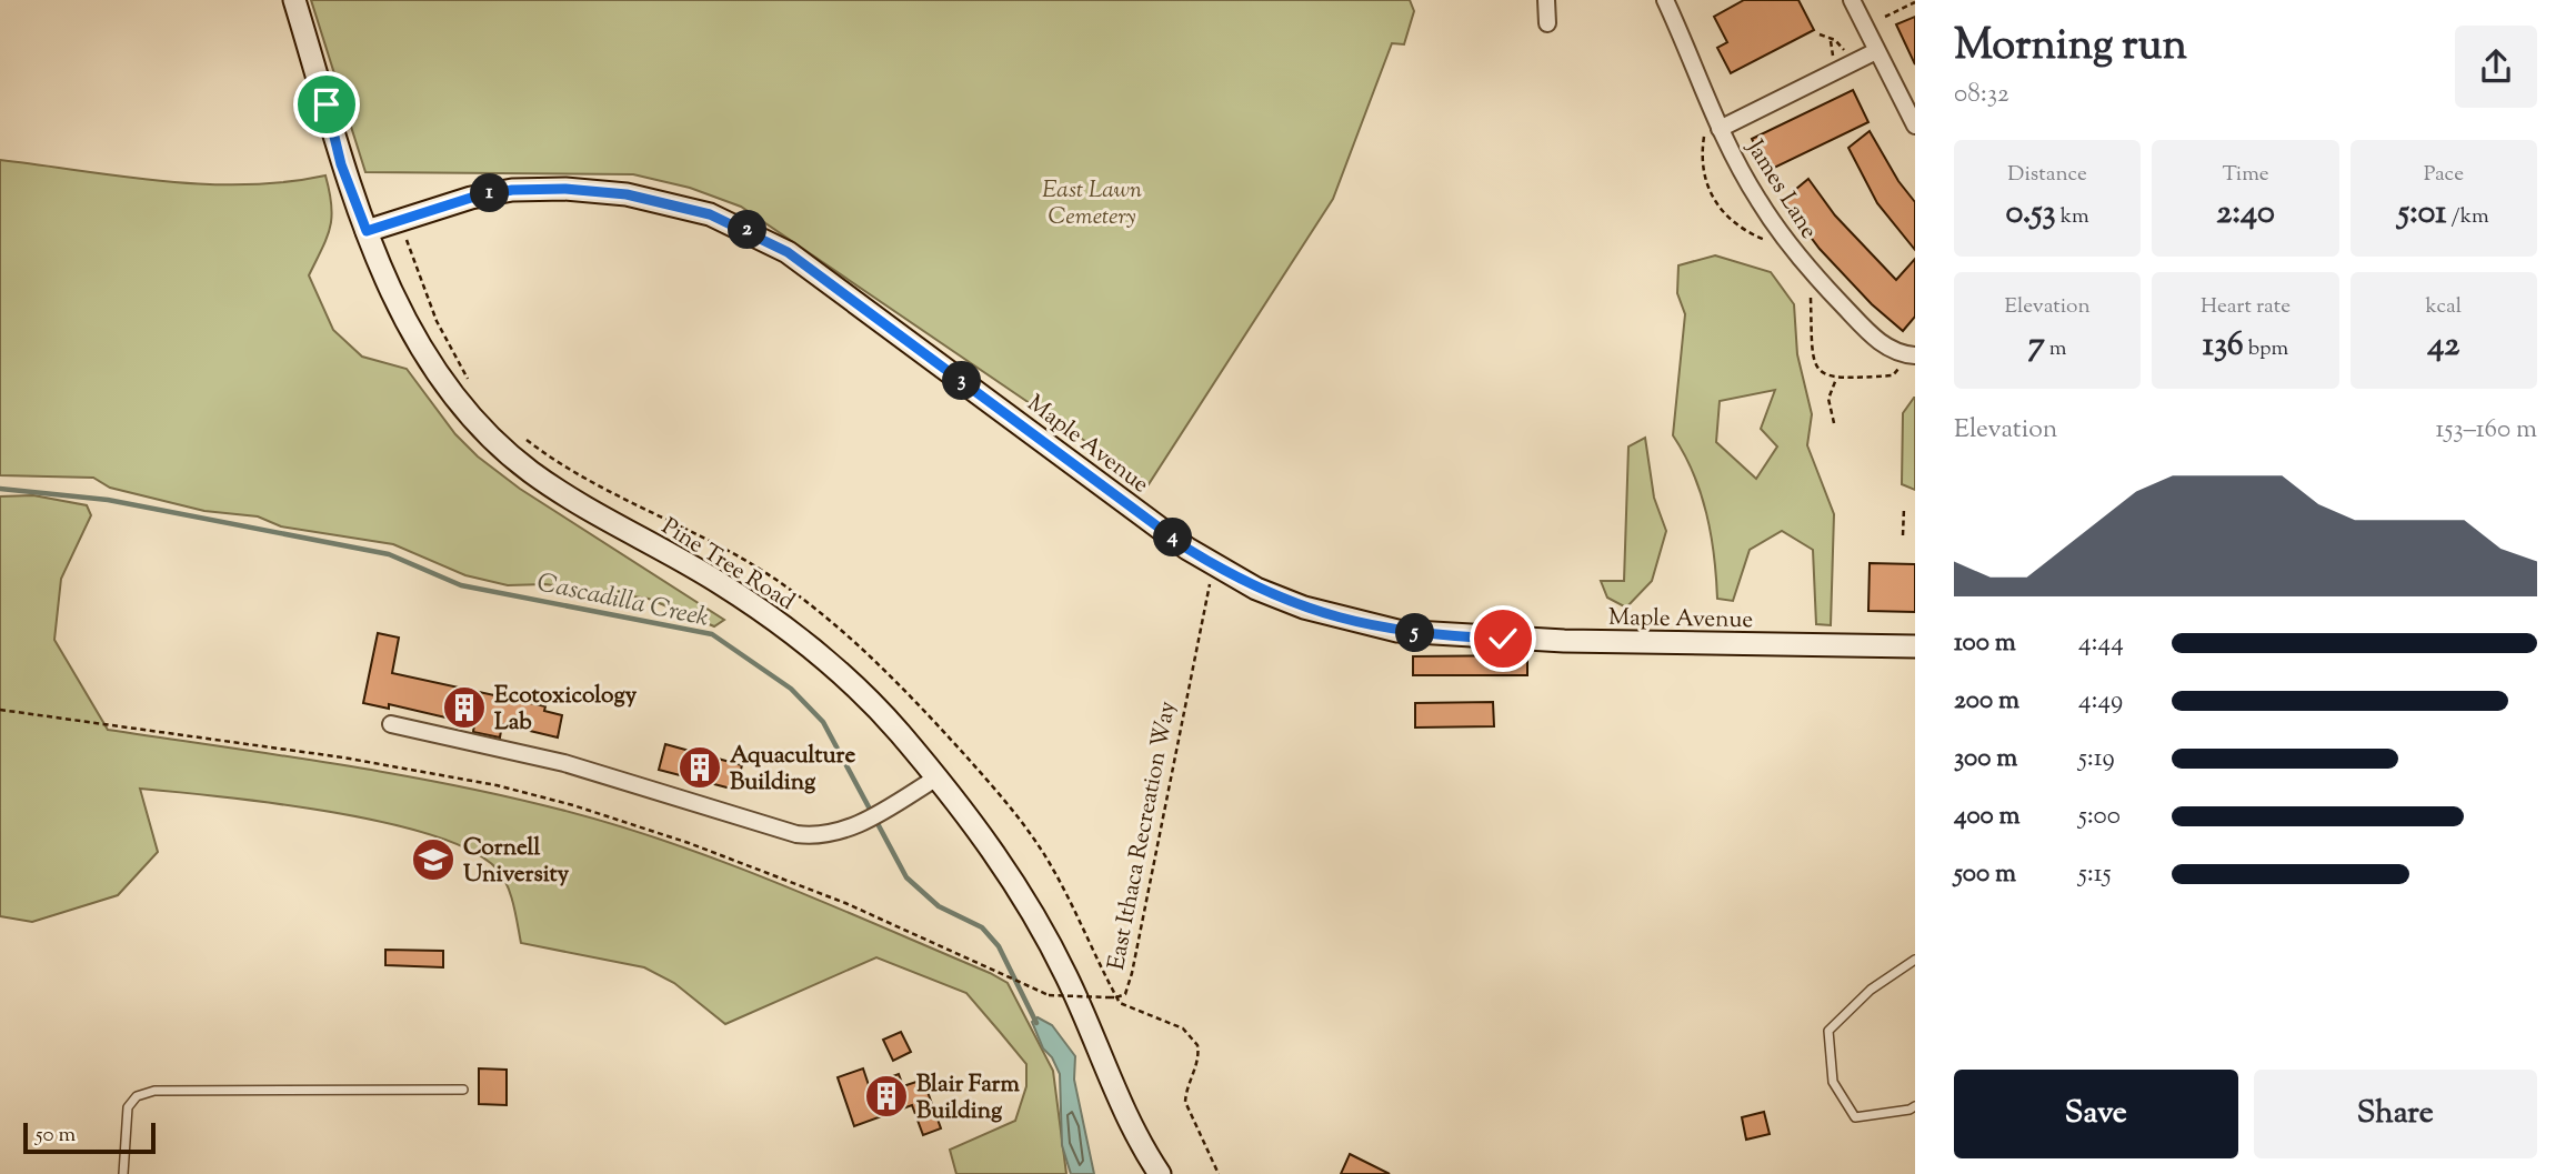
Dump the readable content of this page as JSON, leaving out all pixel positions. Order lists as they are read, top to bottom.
{
  "streets": {
    "street": ["James Lane", "Maple Avenue", "Pine Tree Road"],
    "path": ["East Ithaca Recreation Way"]
  },
  "crossings": [
    ["Maple Avenue", "Pine Tree Road"]
  ],
  "water": ["Cascadilla Creek"],
  "parks": ["East Lawn Cemetery"],
  "places": {
    "building": ["Ecotoxicology Lab", "Aquaculture Building", "Blair Farm Building"],
    "school or university": ["Cornell University"]
  },
  "scale_bar": "50 m",
  "page": {
    "heading": ["Morning run", "08:32"],
    "stats": [
      ["Distance", "0.53 km"],
      ["Time", "2:40"],
      ["Pace", "5:01 /km"],
      ["Elevation", "7 m"],
      ["Heart rate", "136 bpm"],
      ["kcal", "42"]
    ],
    "pins": [
      "1",
      "2",
      "3",
      "4",
      "5"
    ],
    "chart": ["Elevation", "153–160 m"],
    "list": [
      {
        "name": "100 m",
        "note": "4:44"
      },
      {
        "name": "200 m",
        "note": "4:49"
      },
      {
        "name": "300 m",
        "note": "5:19"
      },
      {
        "name": "400 m",
        "note": "5:00"
      },
      {
        "name": "500 m",
        "note": "5:15"
      }
    ],
    "buttons": ["Save", "Share"],
    "scale": "50 m"
  }
}
